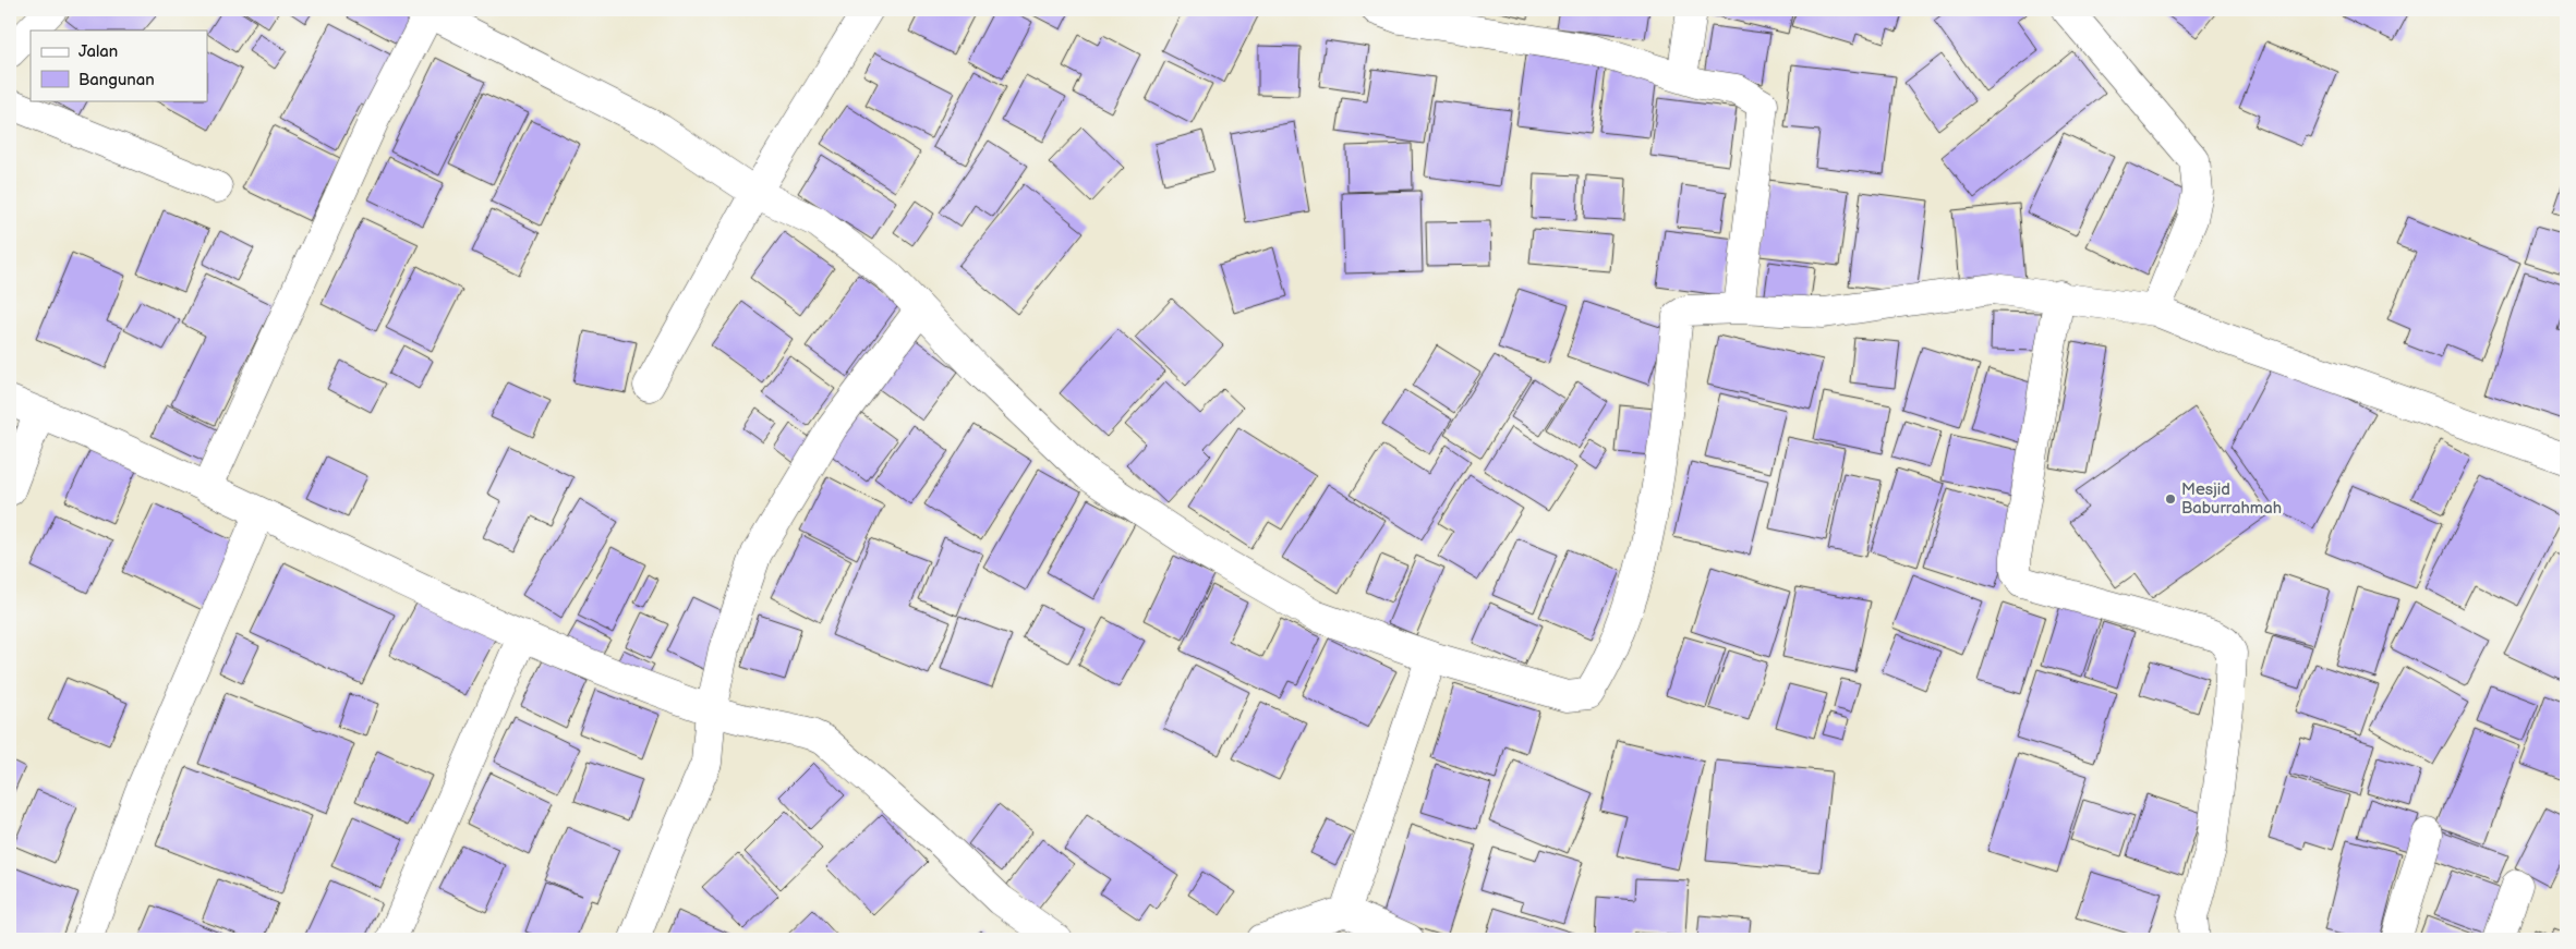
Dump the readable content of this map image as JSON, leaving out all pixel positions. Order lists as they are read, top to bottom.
{
  "places": ["Mesjid Baburrahmah"],
  "legend": ["Jalan", "Bangunan"]
}
